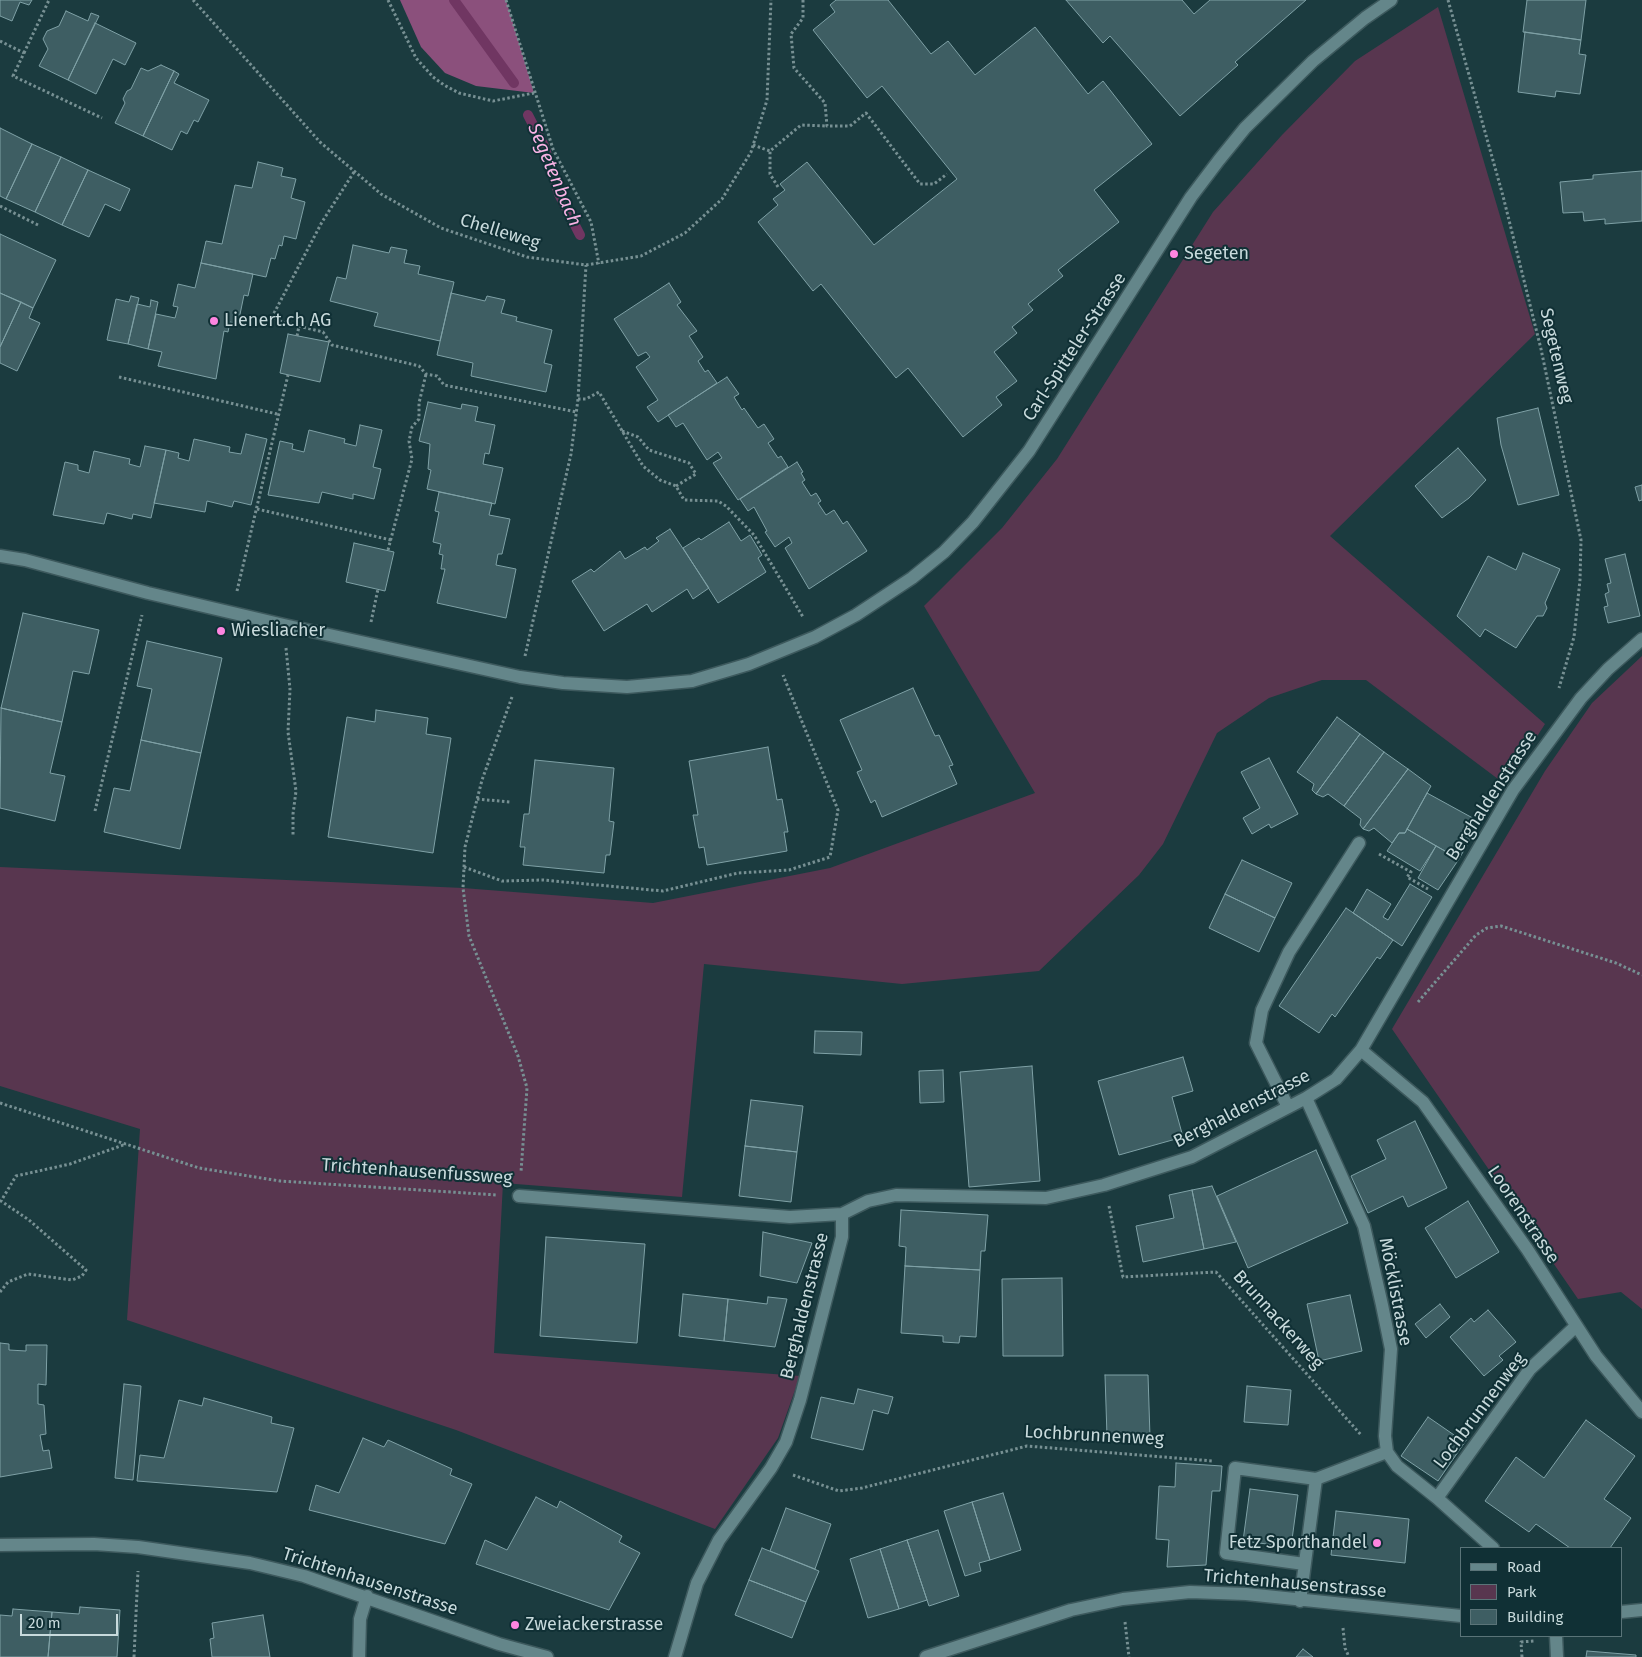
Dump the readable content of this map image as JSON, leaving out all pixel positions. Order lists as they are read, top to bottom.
{
  "streets": {
    "street": [
      "Carl-Spitteler-Strasse",
      "Berghaldenstrasse",
      "Trichtenhausenfussweg",
      "Loorenstrasse",
      "Möcklistrasse",
      "Lochbrunnenweg",
      "Trichtenhausenstrasse"
    ],
    "path": ["Chelleweg", "Segetenweg", "Brunnackerweg"]
  },
  "crossings": [
    ["Segetenweg", "Berghaldenstrasse"],
    ["Berghaldenstrasse", "Trichtenhausenfussweg"],
    ["Berghaldenstrasse", "Loorenstrasse"],
    ["Berghaldenstrasse", "Möcklistrasse"],
    ["Berghaldenstrasse", "Brunnackerweg"],
    ["Berghaldenstrasse", "Lochbrunnenweg"],
    ["Loorenstrasse", "Lochbrunnenweg"],
    ["Möcklistrasse", "Brunnackerweg"]
  ],
  "water": ["Segetenbach"],
  "places": [
    "Segeten",
    "Lienert.ch AG",
    "Wiesliacher",
    "Fetz Sporthandel",
    "Zweiackerstrasse"
  ],
  "legend": ["Road", "Park", "Building"],
  "scale_bar": "20 m"
}
